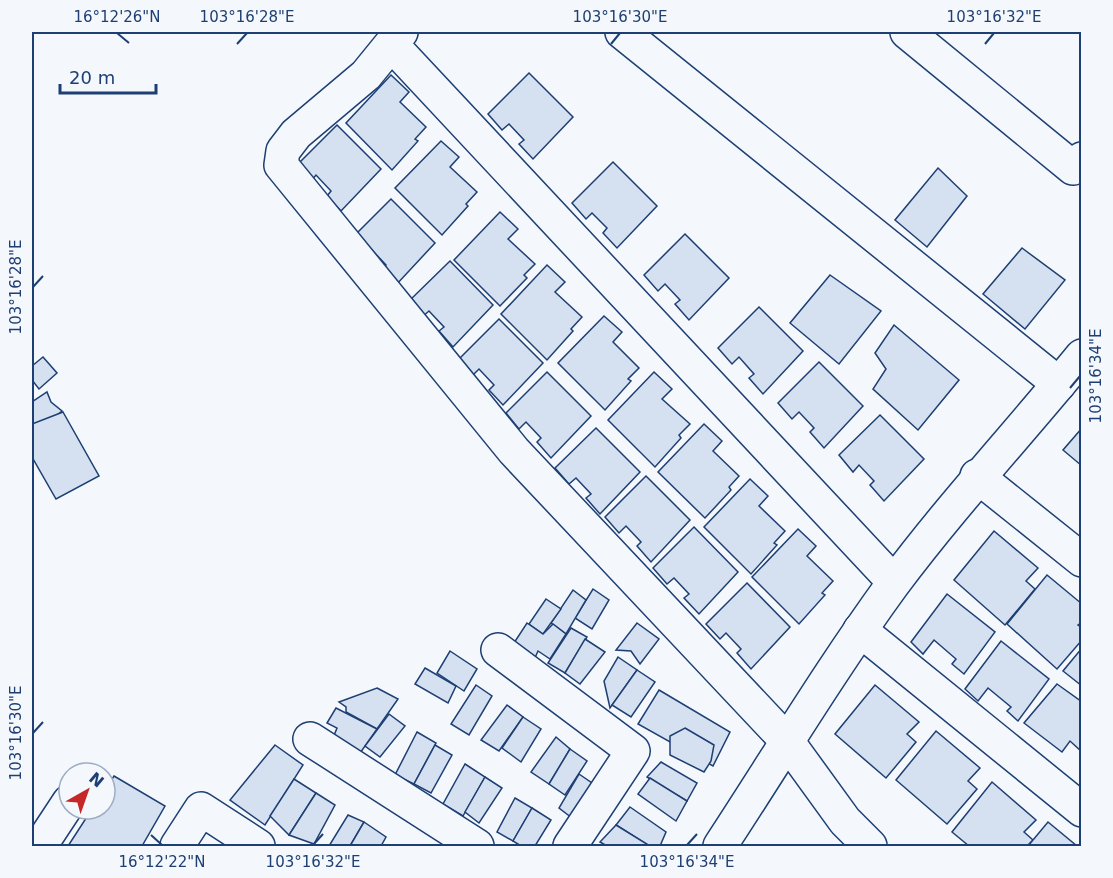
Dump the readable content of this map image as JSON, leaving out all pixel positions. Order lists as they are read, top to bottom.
{
  "scale_bar": "20 m",
  "north": "top right",
  "coordinates": [
    "16°12'26\"N",
    "103°16'28\"E",
    "103°16'30\"E",
    "103°16'32\"E",
    "103°16'34\"E",
    "16°12'22\"N"
  ]
}
